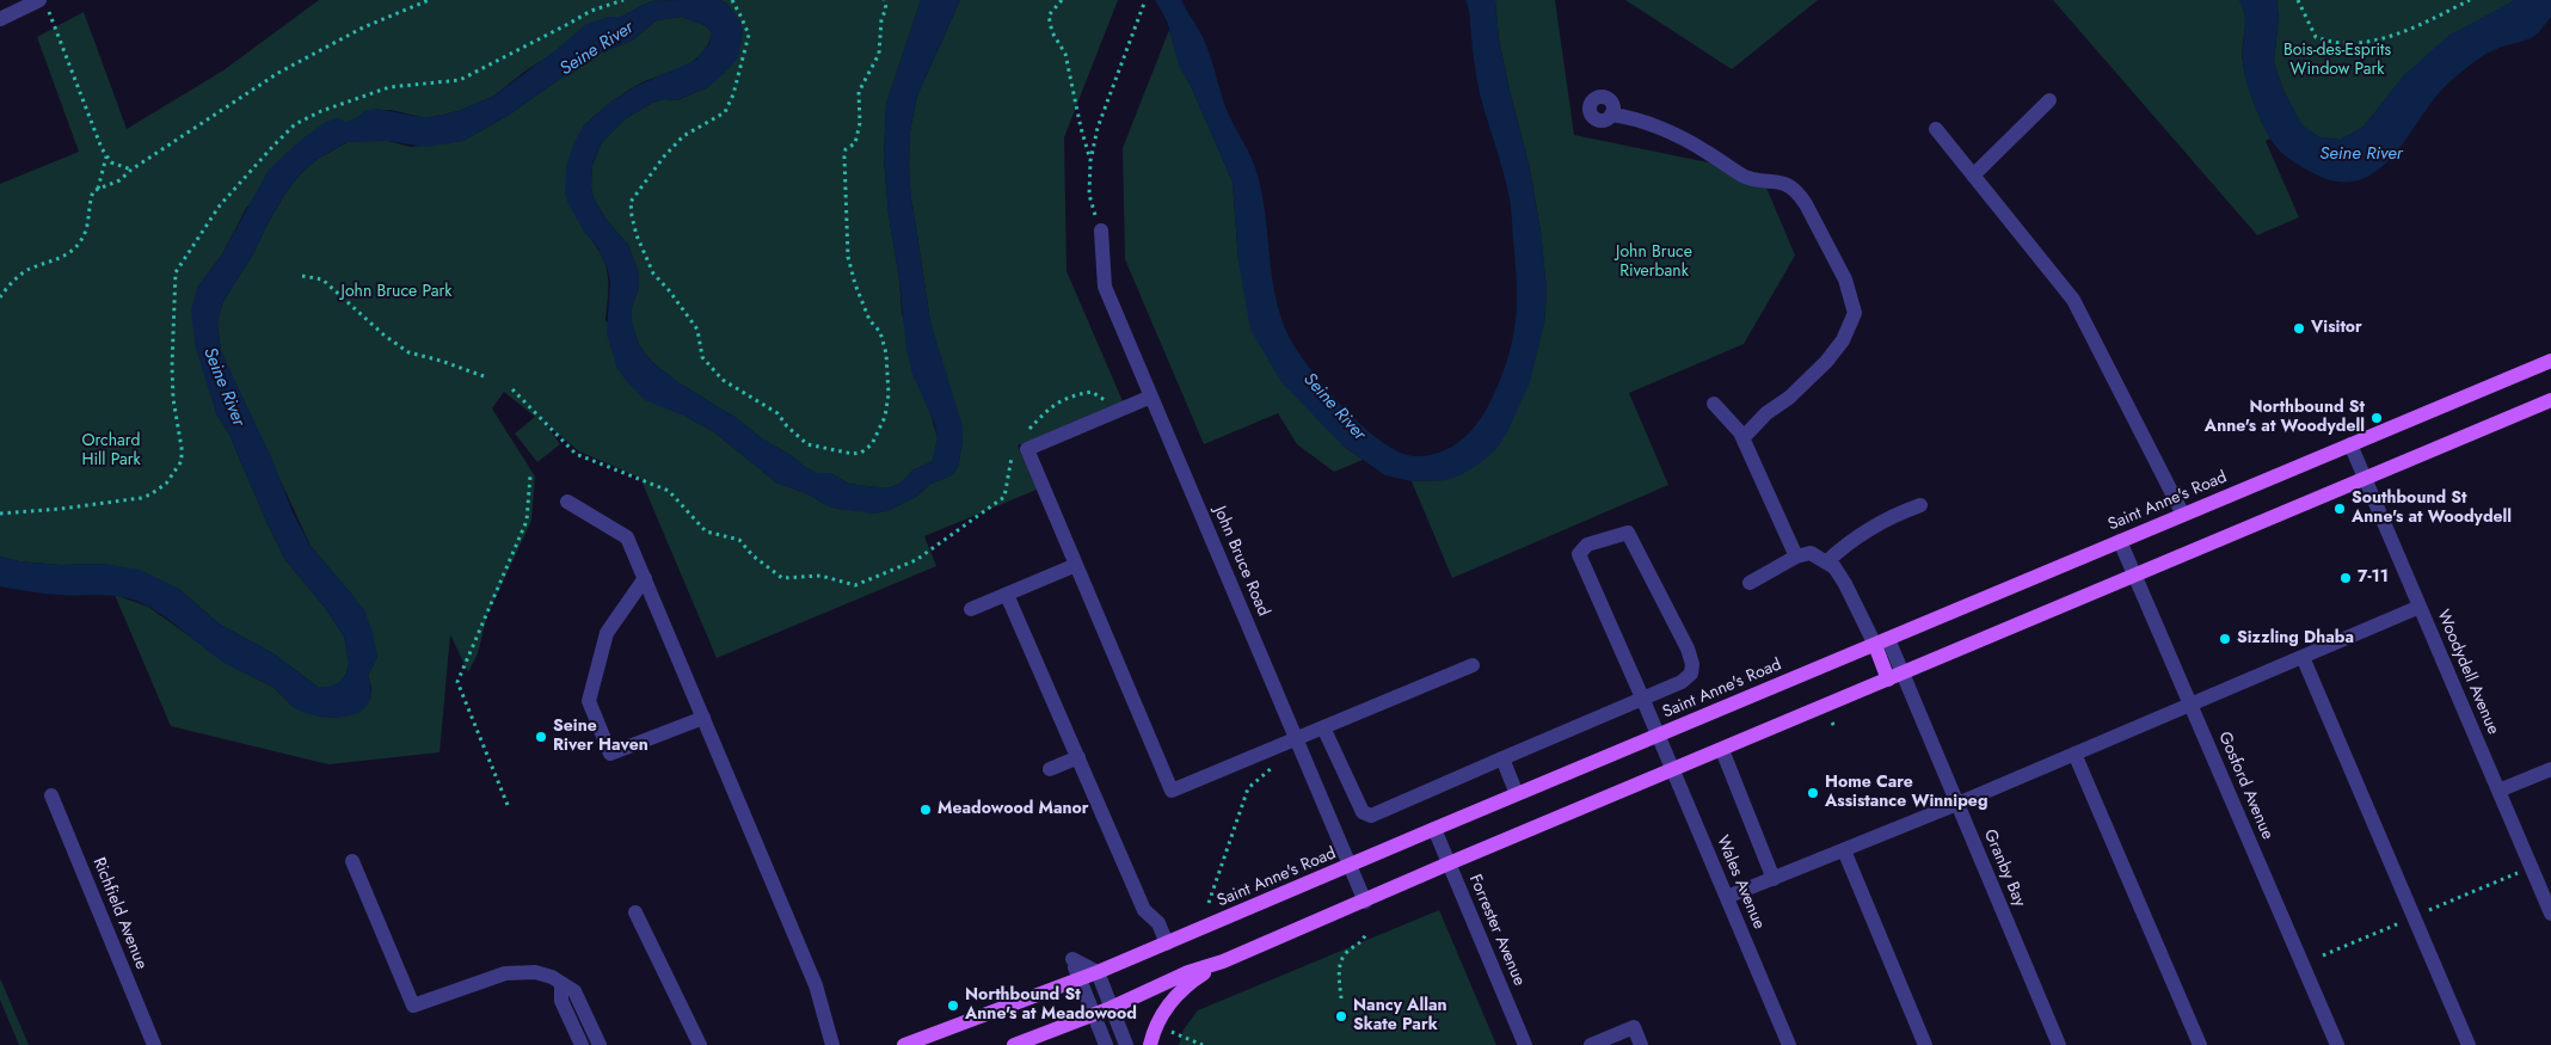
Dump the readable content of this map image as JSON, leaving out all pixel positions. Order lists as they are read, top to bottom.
{
  "streets": {
    "main road": ["Saint Anne's Road"],
    "street": [
      "John Bruce Road",
      "Woodydell Avenue",
      "Gosford Avenue",
      "Granby Bay",
      "Wales Avenue",
      "Richfield Avenue",
      "Forrester Avenue"
    ]
  },
  "crossings": [
    ["Saint Anne's Road", "John Bruce Road"],
    ["Saint Anne's Road", "Woodydell Avenue"],
    ["Saint Anne's Road", "Gosford Avenue"],
    ["Saint Anne's Road", "Granby Bay"],
    ["Saint Anne's Road", "Wales Avenue"],
    ["Saint Anne's Road", "Forrester Avenue"]
  ],
  "water": ["Seine River"],
  "parks": [
    "Bois-des-Esprits Window Park",
    "John Bruce Riverbank",
    "John Bruce Park",
    "Orchard Hill Park"
  ],
  "places": [
    "Visitor",
    "Northbound St Anne's at Woodydell",
    "Southbound St Anne's at Woodydell",
    "7-11",
    "Sizzling Dhaba",
    "Seine River Haven",
    "Home Care Assistance Winnipeg",
    "Meadowood Manor",
    "Northbound St Anne's at Meadowood",
    "Nancy Allan Skate Park"
  ]
}
